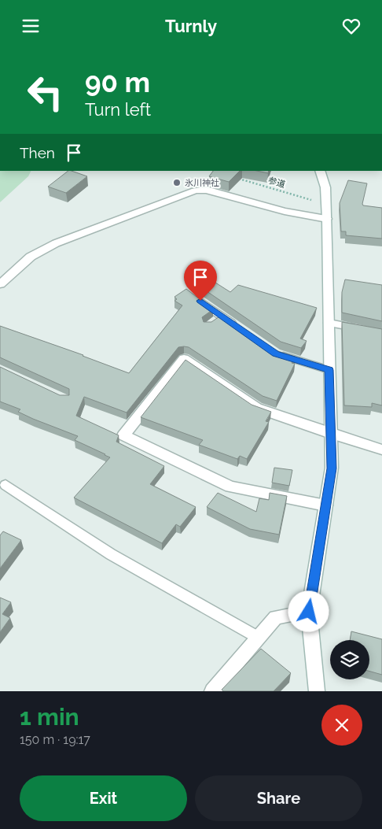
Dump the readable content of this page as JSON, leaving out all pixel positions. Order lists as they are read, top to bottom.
{
  "streets": {
    "path": ["参道"]
  },
  "places": ["氷川神社"],
  "page": {
    "header": "Turnly",
    "turn": ["90 m", "Turn left"],
    "then": "Then",
    "heading": ["1 min", "150 m · 19:17"],
    "buttons": ["Exit", "Share"]
  }
}
